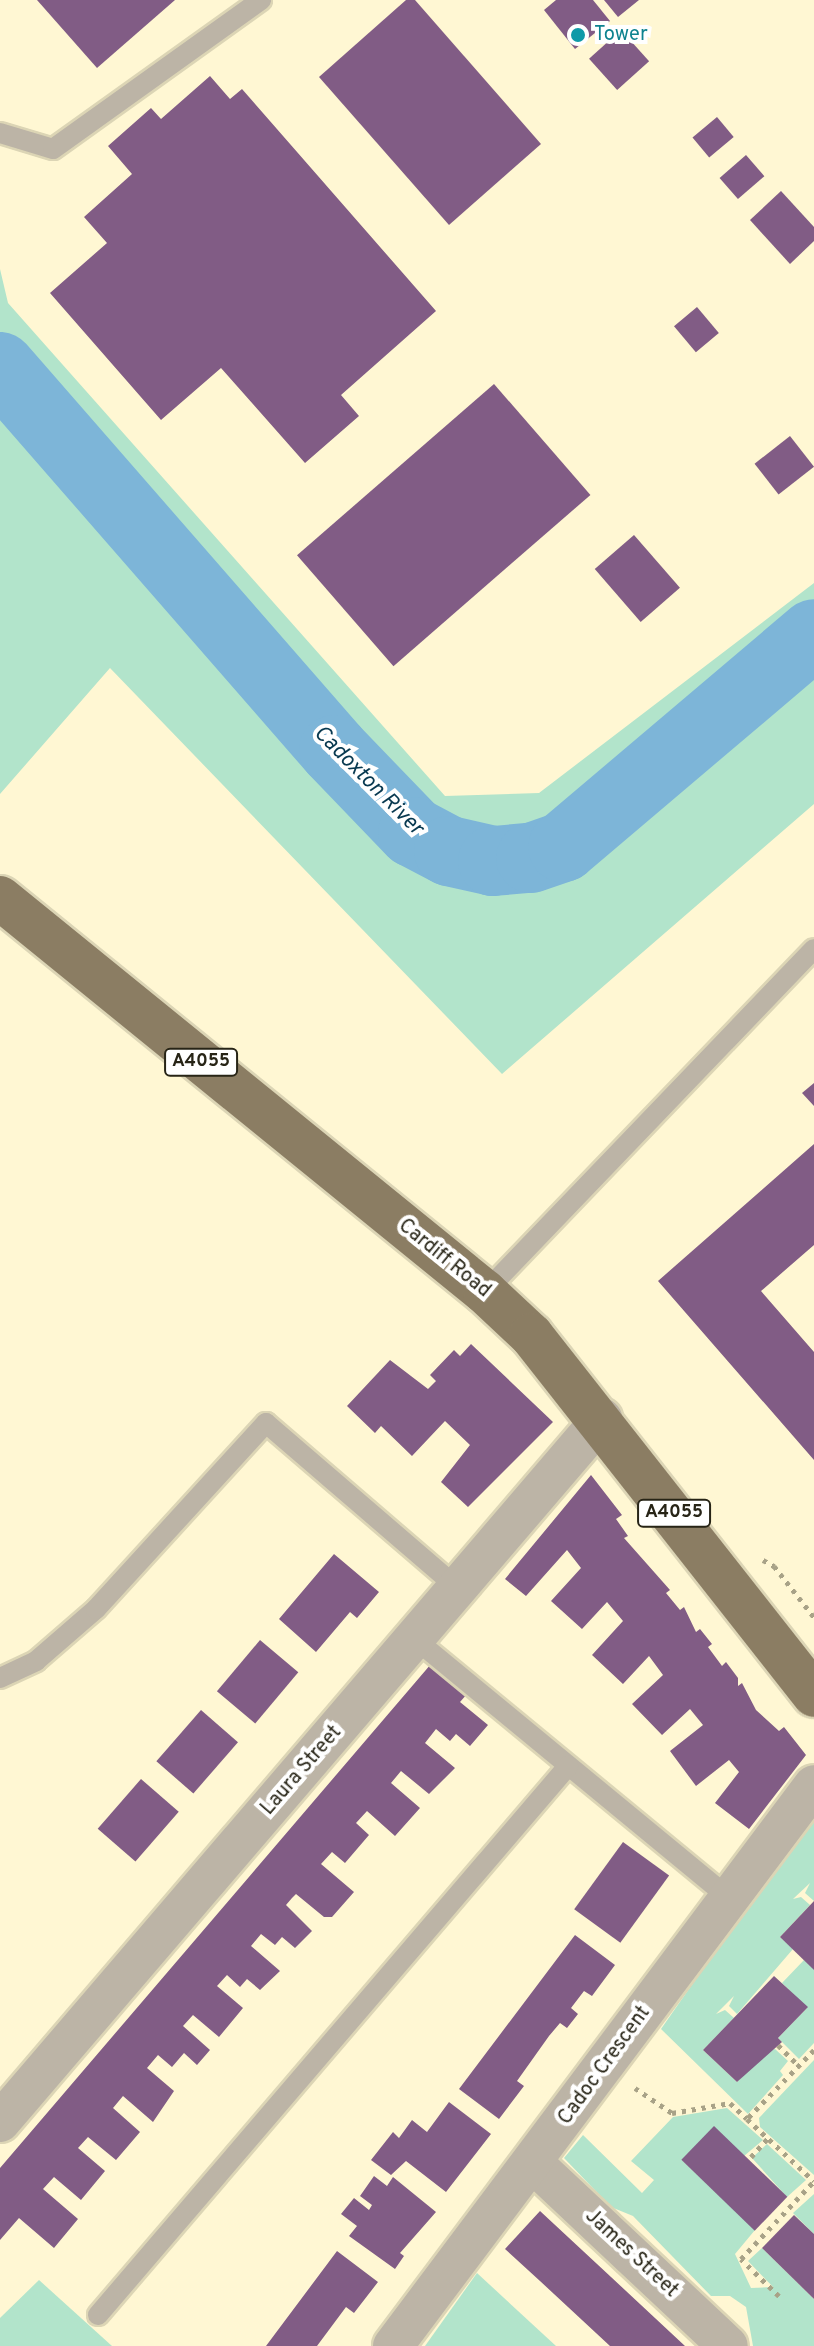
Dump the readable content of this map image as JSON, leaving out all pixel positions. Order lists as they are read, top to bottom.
{
  "streets": {
    "main road": ["A4055", "Cardiff Road"],
    "street": ["Laura Street", "Cadoc Crescent", "James Street"]
  },
  "crossings": [
    ["Cardiff Road", "Laura Street"],
    ["Cadoc Crescent", "James Street"]
  ],
  "water": ["Cadoxton River"],
  "places": ["Tower"]
}
